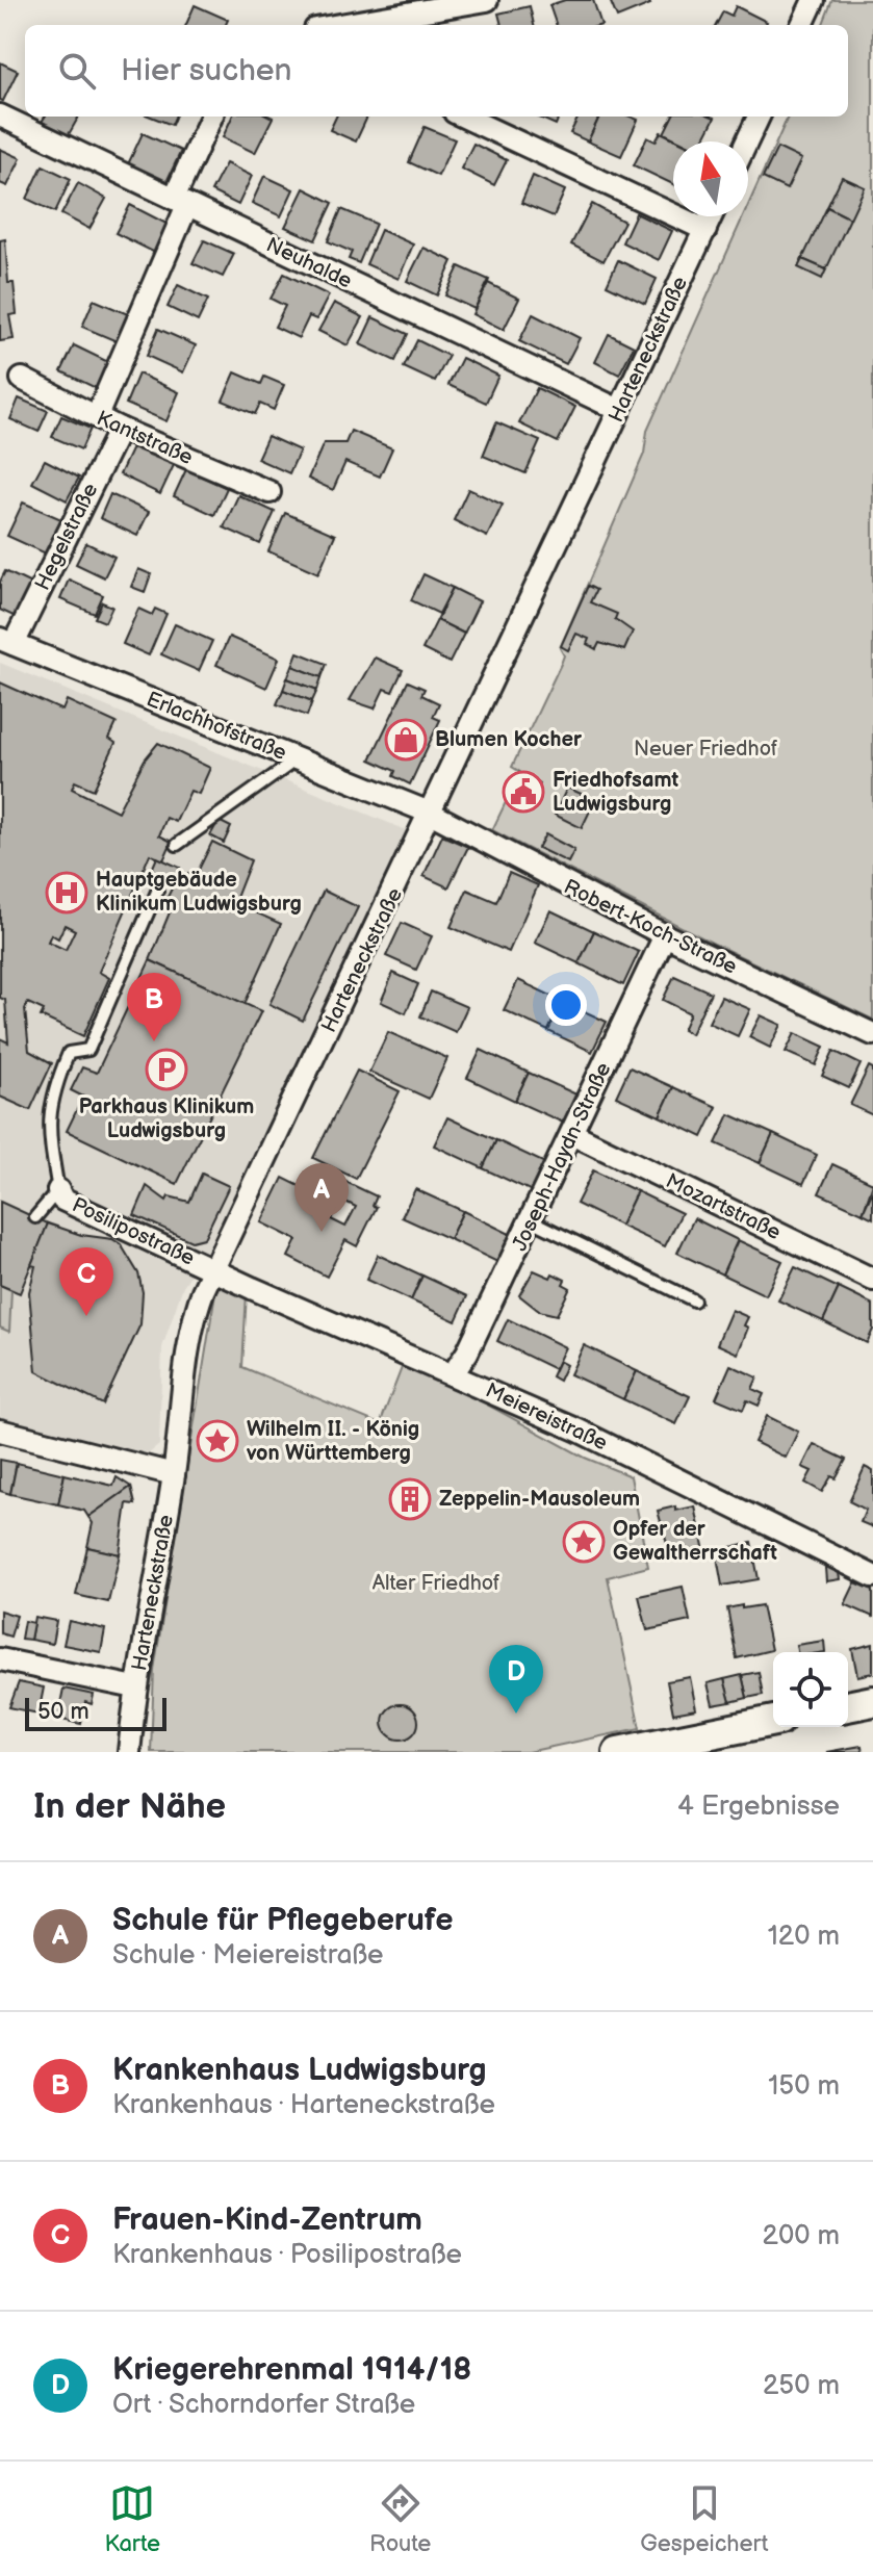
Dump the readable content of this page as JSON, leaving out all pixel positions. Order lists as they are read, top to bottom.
{
  "streets": {
    "street": [
      "Neuhalde",
      "Harteneckstraße",
      "Kantstraße",
      "Hegelstraße",
      "Erlachhofstraße",
      "Robert-Koch-Straße",
      "Joseph-Haydn-Straße",
      "Mozartstraße",
      "Posilipostraße",
      "Meiereistraße"
    ]
  },
  "crossings": [
    ["Neuhalde", "Harteneckstraße"],
    ["Harteneckstraße", "Erlachhofstraße"],
    ["Harteneckstraße", "Robert-Koch-Straße"],
    ["Harteneckstraße", "Posilipostraße"],
    ["Harteneckstraße", "Meiereistraße"],
    ["Kantstraße", "Hegelstraße"],
    ["Hegelstraße", "Erlachhofstraße"],
    ["Erlachhofstraße", "Robert-Koch-Straße"],
    ["Robert-Koch-Straße", "Joseph-Haydn-Straße"],
    ["Joseph-Haydn-Straße", "Mozartstraße"],
    ["Joseph-Haydn-Straße", "Meiereistraße"],
    ["Posilipostraße", "Meiereistraße"]
  ],
  "parks": ["Neuer Friedhof", "Alter Friedhof"],
  "places": {
    "shop": ["Blumen Kocher"],
    "public building": ["Friedhofsamt Ludwigsburg"],
    "hospital": ["Hauptgebäude Klinikum Ludwigsburg"],
    "parking": ["Parkhaus Klinikum Ludwigsburg"],
    "place": ["Wilhelm II. - König von Württemberg", "Opfer der Gewaltherrschaft"],
    "building": ["Zeppelin-Mausoleum"]
  },
  "scale_bar": "50 m",
  "north": "top",
  "page": {
    "search": "Hier suchen",
    "pins": [
      "B",
      "A",
      "C",
      "D"
    ],
    "scale": "50 m",
    "heading": ["In der Nähe", "4 Ergebnisse"],
    "list": [
      {
        "mark": "A",
        "name": "Schule für Pflegeberufe",
        "note": "Schule · Meiereistraße",
        "value": "120 m"
      },
      {
        "mark": "B",
        "name": "Krankenhaus Ludwigsburg",
        "note": "Krankenhaus · Harteneckstraße",
        "value": "150 m"
      },
      {
        "mark": "C",
        "name": "Frauen-Kind-Zentrum",
        "note": "Krankenhaus · Posilipostraße",
        "value": "200 m"
      },
      {
        "mark": "D",
        "name": "Kriegerehrenmal 1914/18",
        "note": "Ort · Schorndorfer Straße",
        "value": "250 m"
      }
    ],
    "nav": ["Karte", "Route", "Gespeichert"]
  }
}
